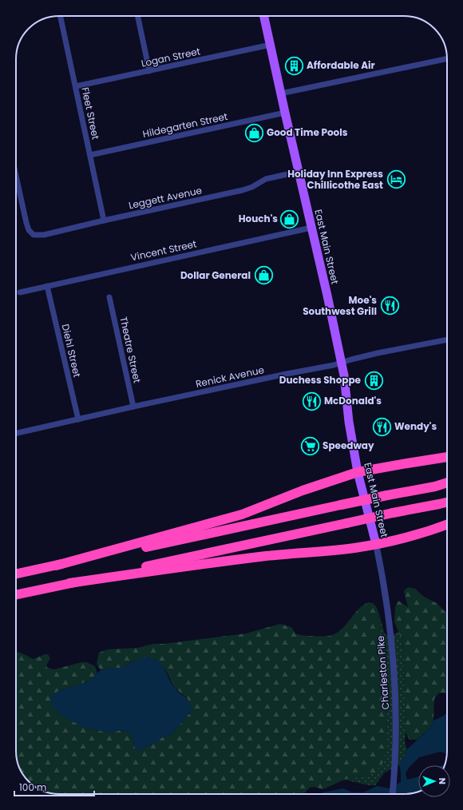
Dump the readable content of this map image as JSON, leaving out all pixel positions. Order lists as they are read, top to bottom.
{
  "streets": {
    "main road": ["East Main Street"],
    "street": [
      "Logan Street",
      "Fleet Street",
      "Hildegarten Street",
      "Leggett Avenue",
      "Vincent Street",
      "Theatre Street",
      "Diehl Street",
      "Renick Avenue",
      "Charleston Pike"
    ]
  },
  "crossings": [
    ["Logan Street", "Fleet Street"],
    ["Logan Street", "East Main Street"],
    ["Fleet Street", "Hildegarten Street"],
    ["Fleet Street", "Leggett Avenue"],
    ["Hildegarten Street", "East Main Street"],
    ["Leggett Avenue", "East Main Street"],
    ["East Main Street", "Vincent Street"],
    ["East Main Street", "Renick Avenue"],
    ["East Main Street", "Charleston Pike"],
    ["Vincent Street", "Diehl Street"],
    ["Theatre Street", "Renick Avenue"],
    ["Diehl Street", "Renick Avenue"]
  ],
  "places": {
    "building": ["Affordable Air", "Duchess Shoppe"],
    "shop": ["Good Time Pools", "Houch's", "Dollar General"],
    "hotel": ["Holiday Inn Express Chillicothe East"],
    "restaurant": ["Moe's Southwest Grill", "McDonald's", "Wendy's"],
    "supermarket": ["Speedway"]
  },
  "scale_bar": "100 m",
  "north": "right"
}
